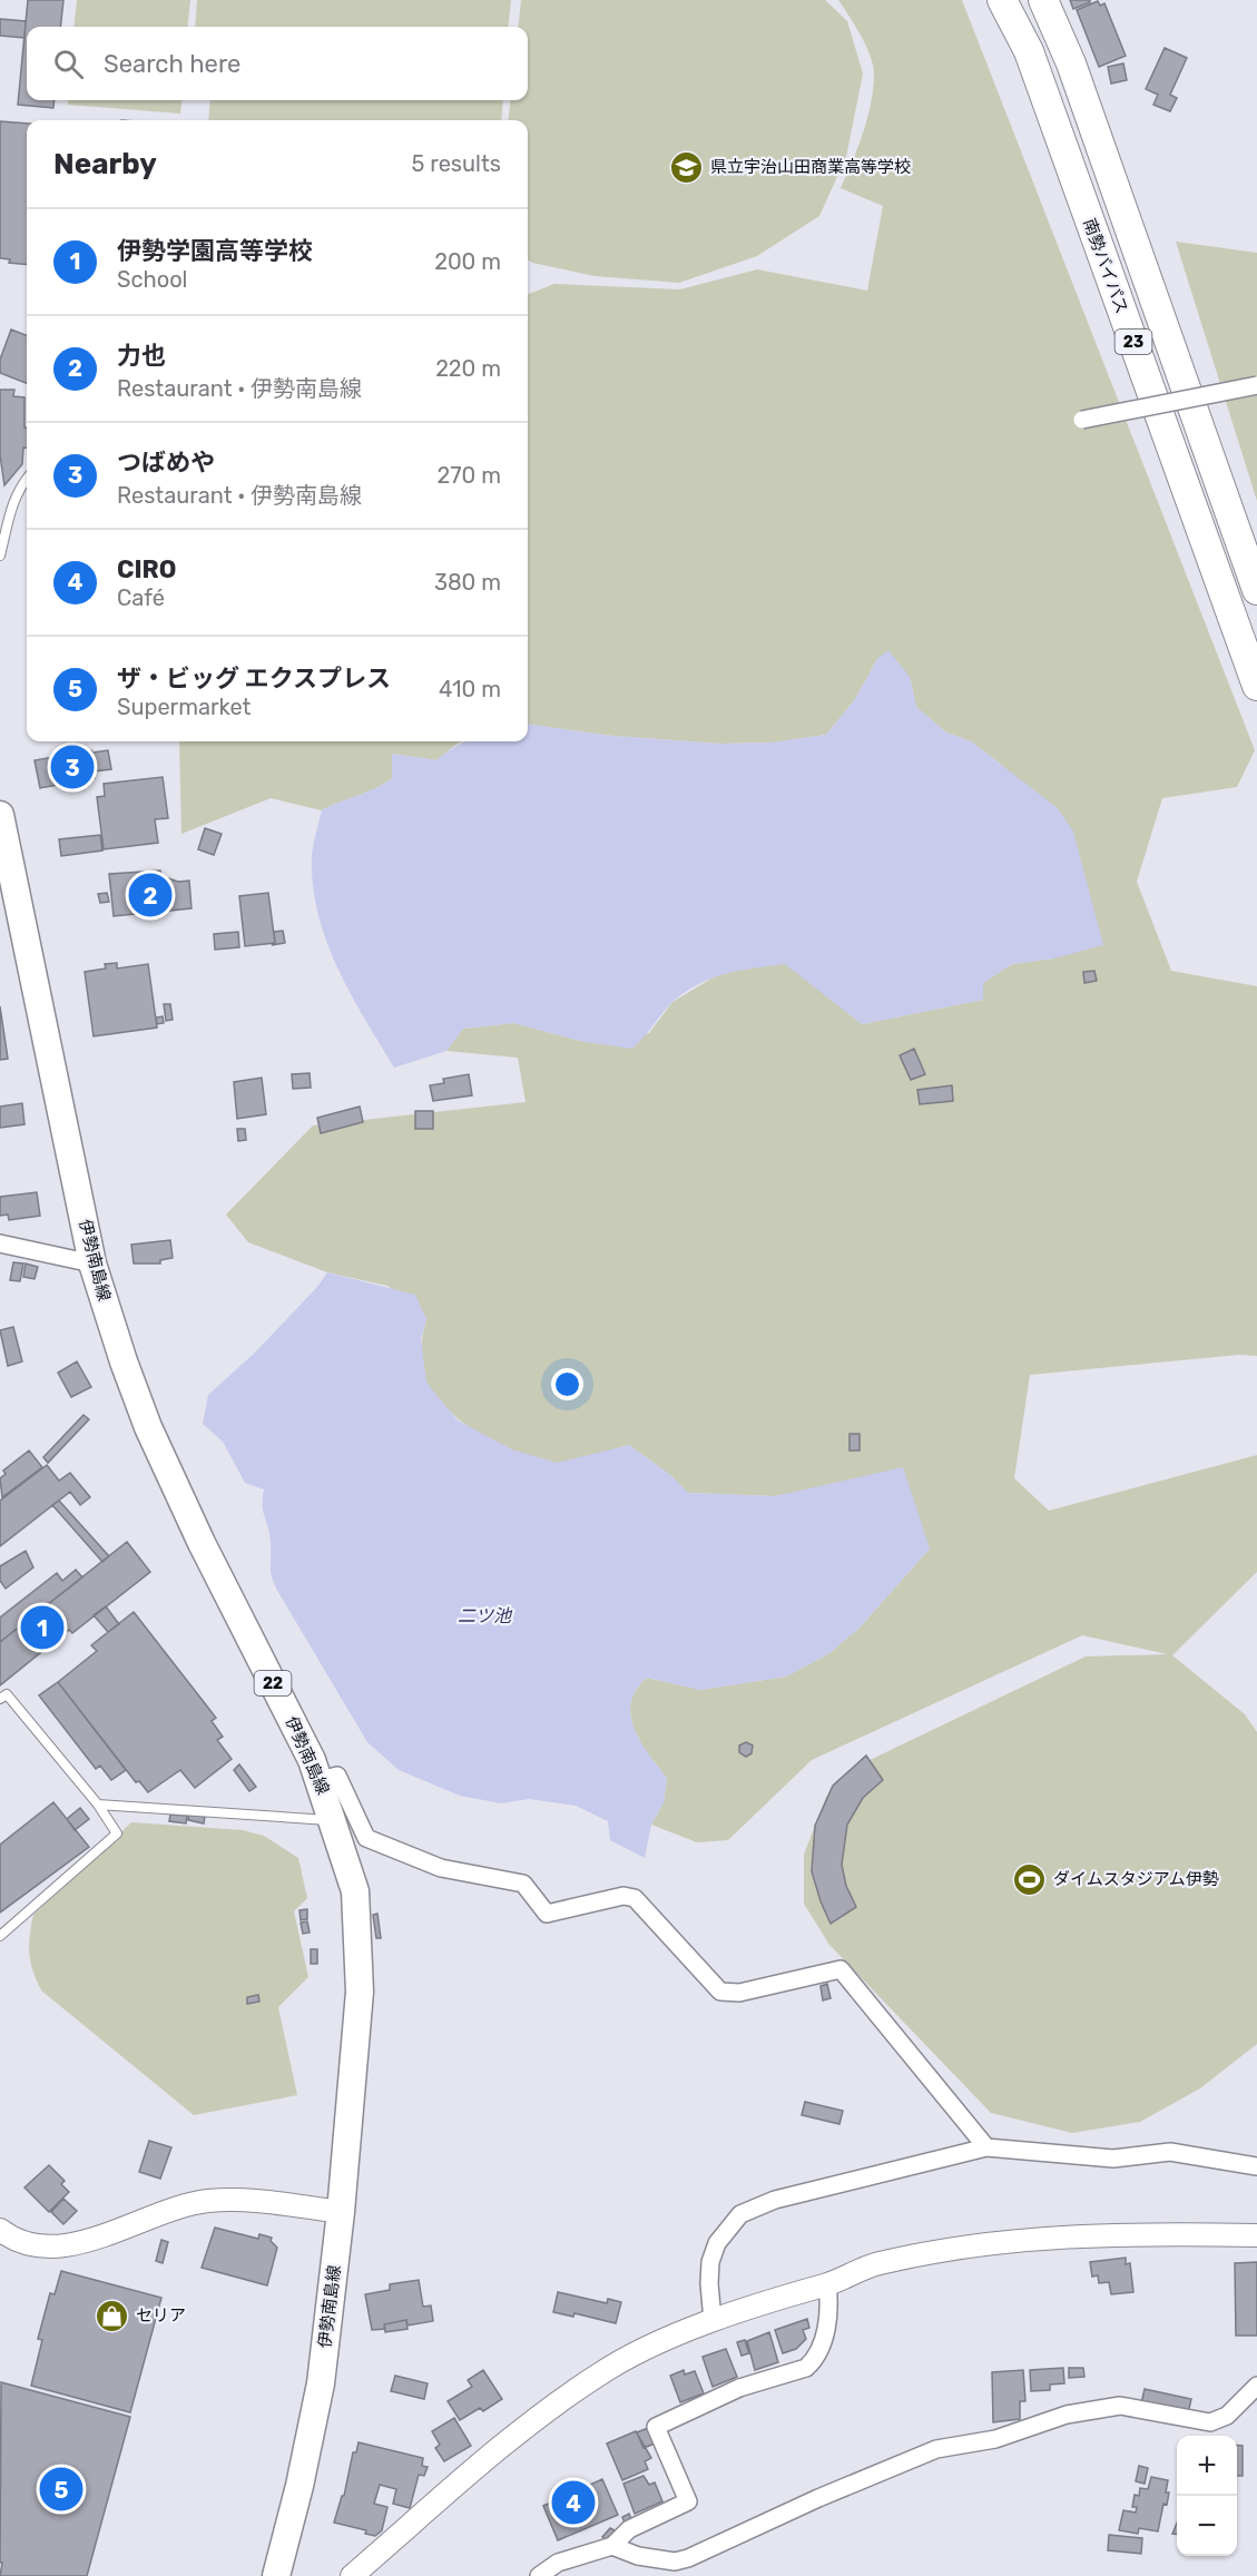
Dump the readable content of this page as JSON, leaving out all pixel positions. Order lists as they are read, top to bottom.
{
  "streets": {
    "highway": ["南勢バイパス", "23"],
    "main road": ["伊勢南島線", "22"]
  },
  "water": ["二ツ池"],
  "places": {
    "school or university": ["県立宇治山田商業高等学校"],
    "sports": ["ダイムスタジアム伊勢"],
    "shop": ["セリア"]
  },
  "page": {
    "search": "Search here",
    "heading": ["Nearby", "5 results"],
    "list": [
      {
        "mark": "1",
        "name": "伊勢学園高等学校",
        "note": "School",
        "value": "200 m"
      },
      {
        "mark": "2",
        "name": "力也",
        "note": "Restaurant · 伊勢南島線",
        "value": "220 m"
      },
      {
        "mark": "3",
        "name": "つばめや",
        "note": "Restaurant · 伊勢南島線",
        "value": "270 m"
      },
      {
        "mark": "4",
        "name": "CIRO",
        "note": "Café",
        "value": "380 m"
      },
      {
        "mark": "5",
        "name": "ザ・ビッグ エクスプレス",
        "note": "Supermarket",
        "value": "410 m"
      }
    ],
    "pins": [
      "3",
      "2",
      "1",
      "5",
      "4"
    ],
    "map_buttons": ["+", "−"]
  }
}
